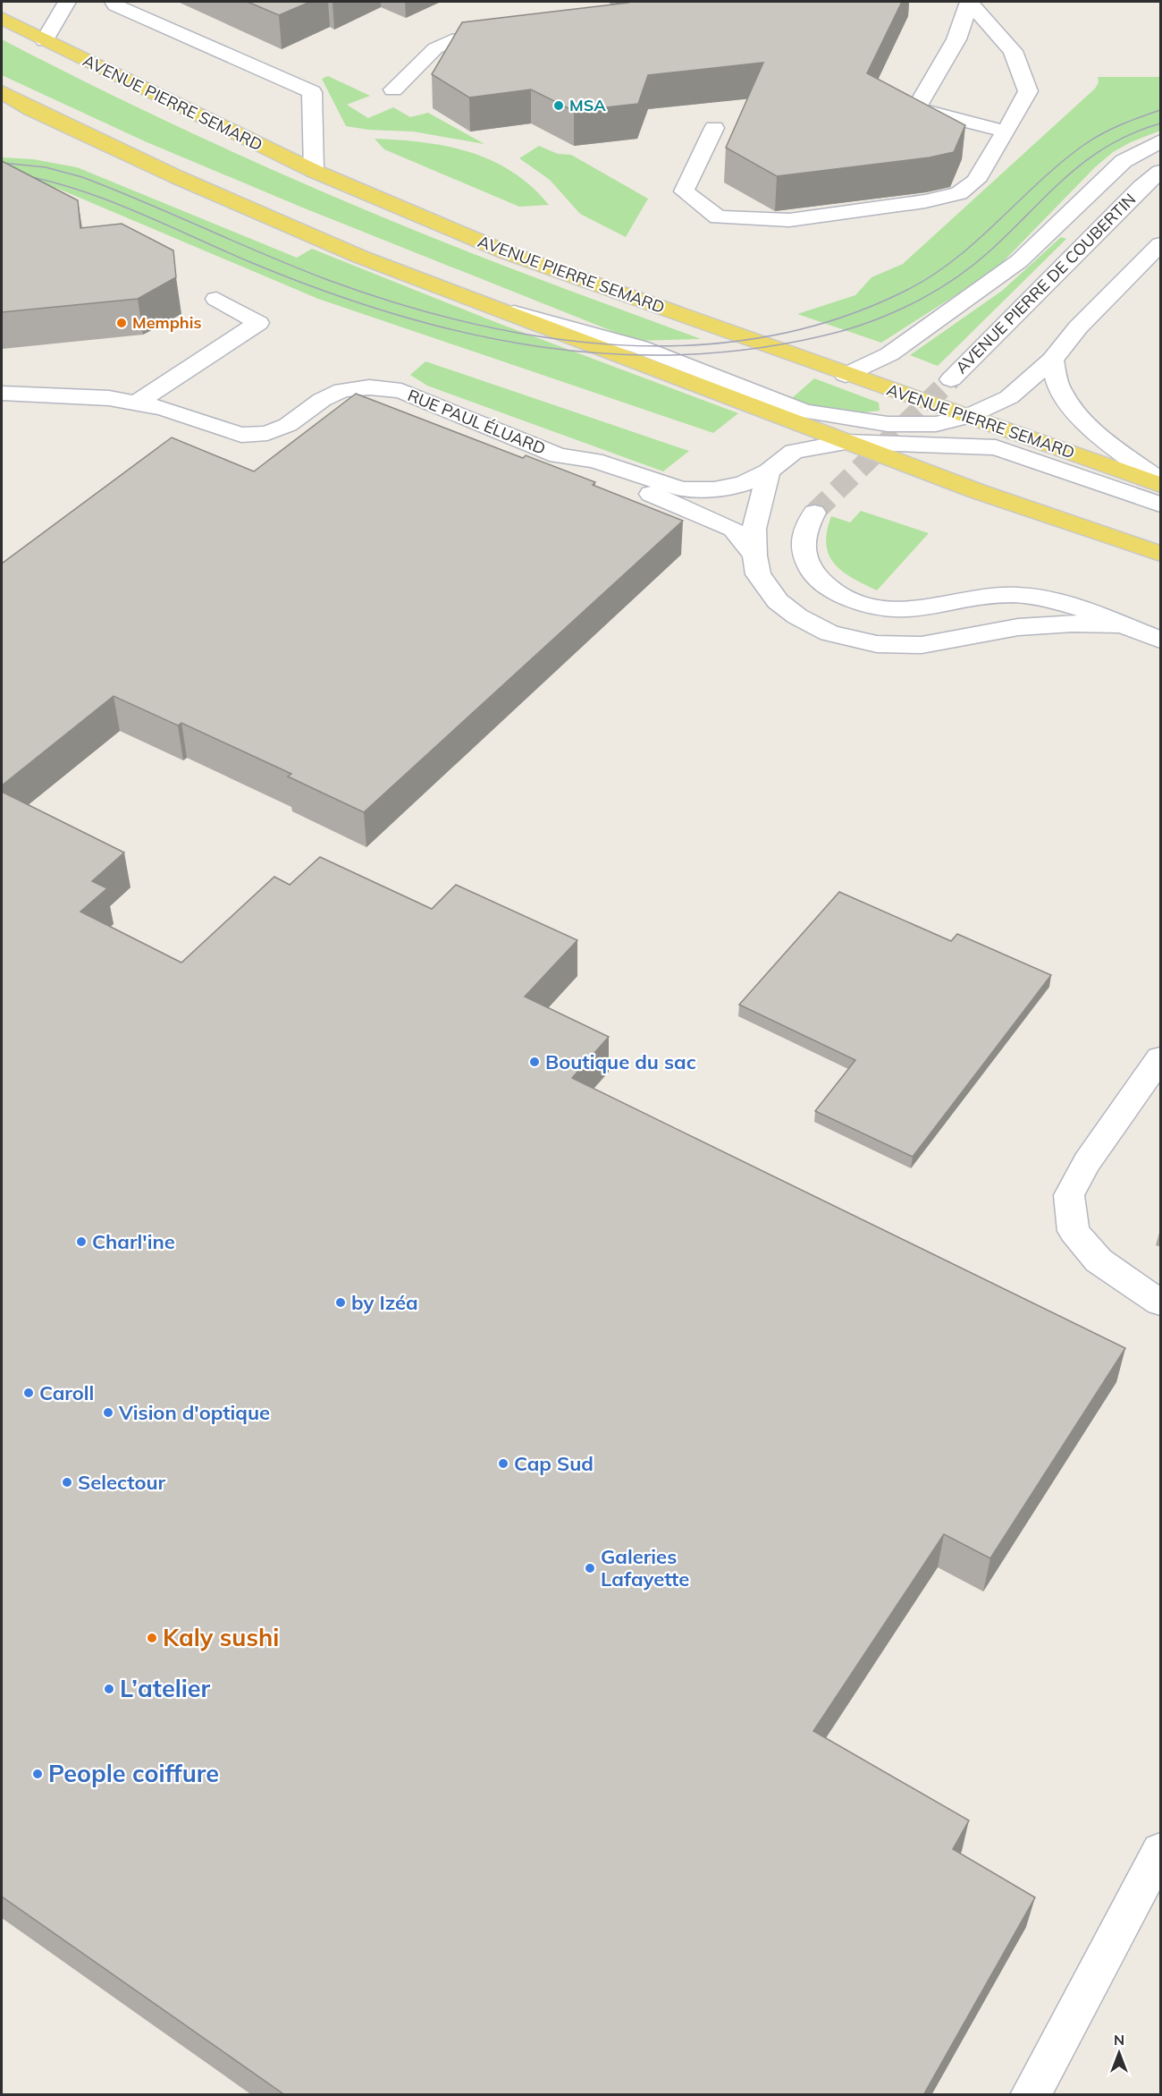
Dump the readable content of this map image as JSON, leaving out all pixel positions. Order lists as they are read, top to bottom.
{
  "streets": {
    "main road": ["AVENUE PIERRE SEMARD"],
    "street": ["AVENUE PIERRE DE COUBERTIN", "RUE PAUL ÉLUARD"]
  },
  "crossings": [
    ["AVENUE PIERRE SEMARD", "AVENUE PIERRE DE COUBERTIN"]
  ],
  "places": [
    "MSA",
    "Memphis",
    "Boutique du sac",
    "Charl'ine",
    "by Izéa",
    "Caroll",
    "Vision d'optique",
    "Cap Sud",
    "Selectour",
    "Galeries Lafayette",
    "Kaly sushi",
    "L’atelier",
    "People coiffure"
  ],
  "north": "top"
}
